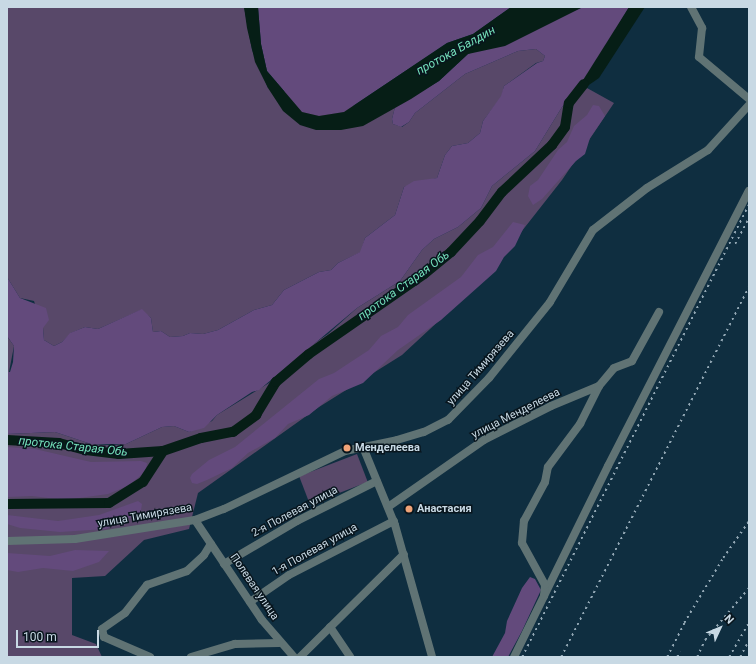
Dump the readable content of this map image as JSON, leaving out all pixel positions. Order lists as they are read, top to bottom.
{
  "streets": {
    "street": [
      "улица Тимирязева",
      "улица Менделеева",
      "2-я Полевая улица",
      "1-я Полевая улица",
      "Полевая улица"
    ]
  },
  "crossings": [
    ["улица Тимирязева", "Полевая улица"],
    ["2-я Полевая улица", "Полевая улица"],
    ["1-я Полевая улица", "Полевая улица"]
  ],
  "water": ["протока Балдин", "протока Старая Обь"],
  "places": ["Менделеева", "Анастасия"],
  "scale_bar": "100 m",
  "north": "top right"
}
